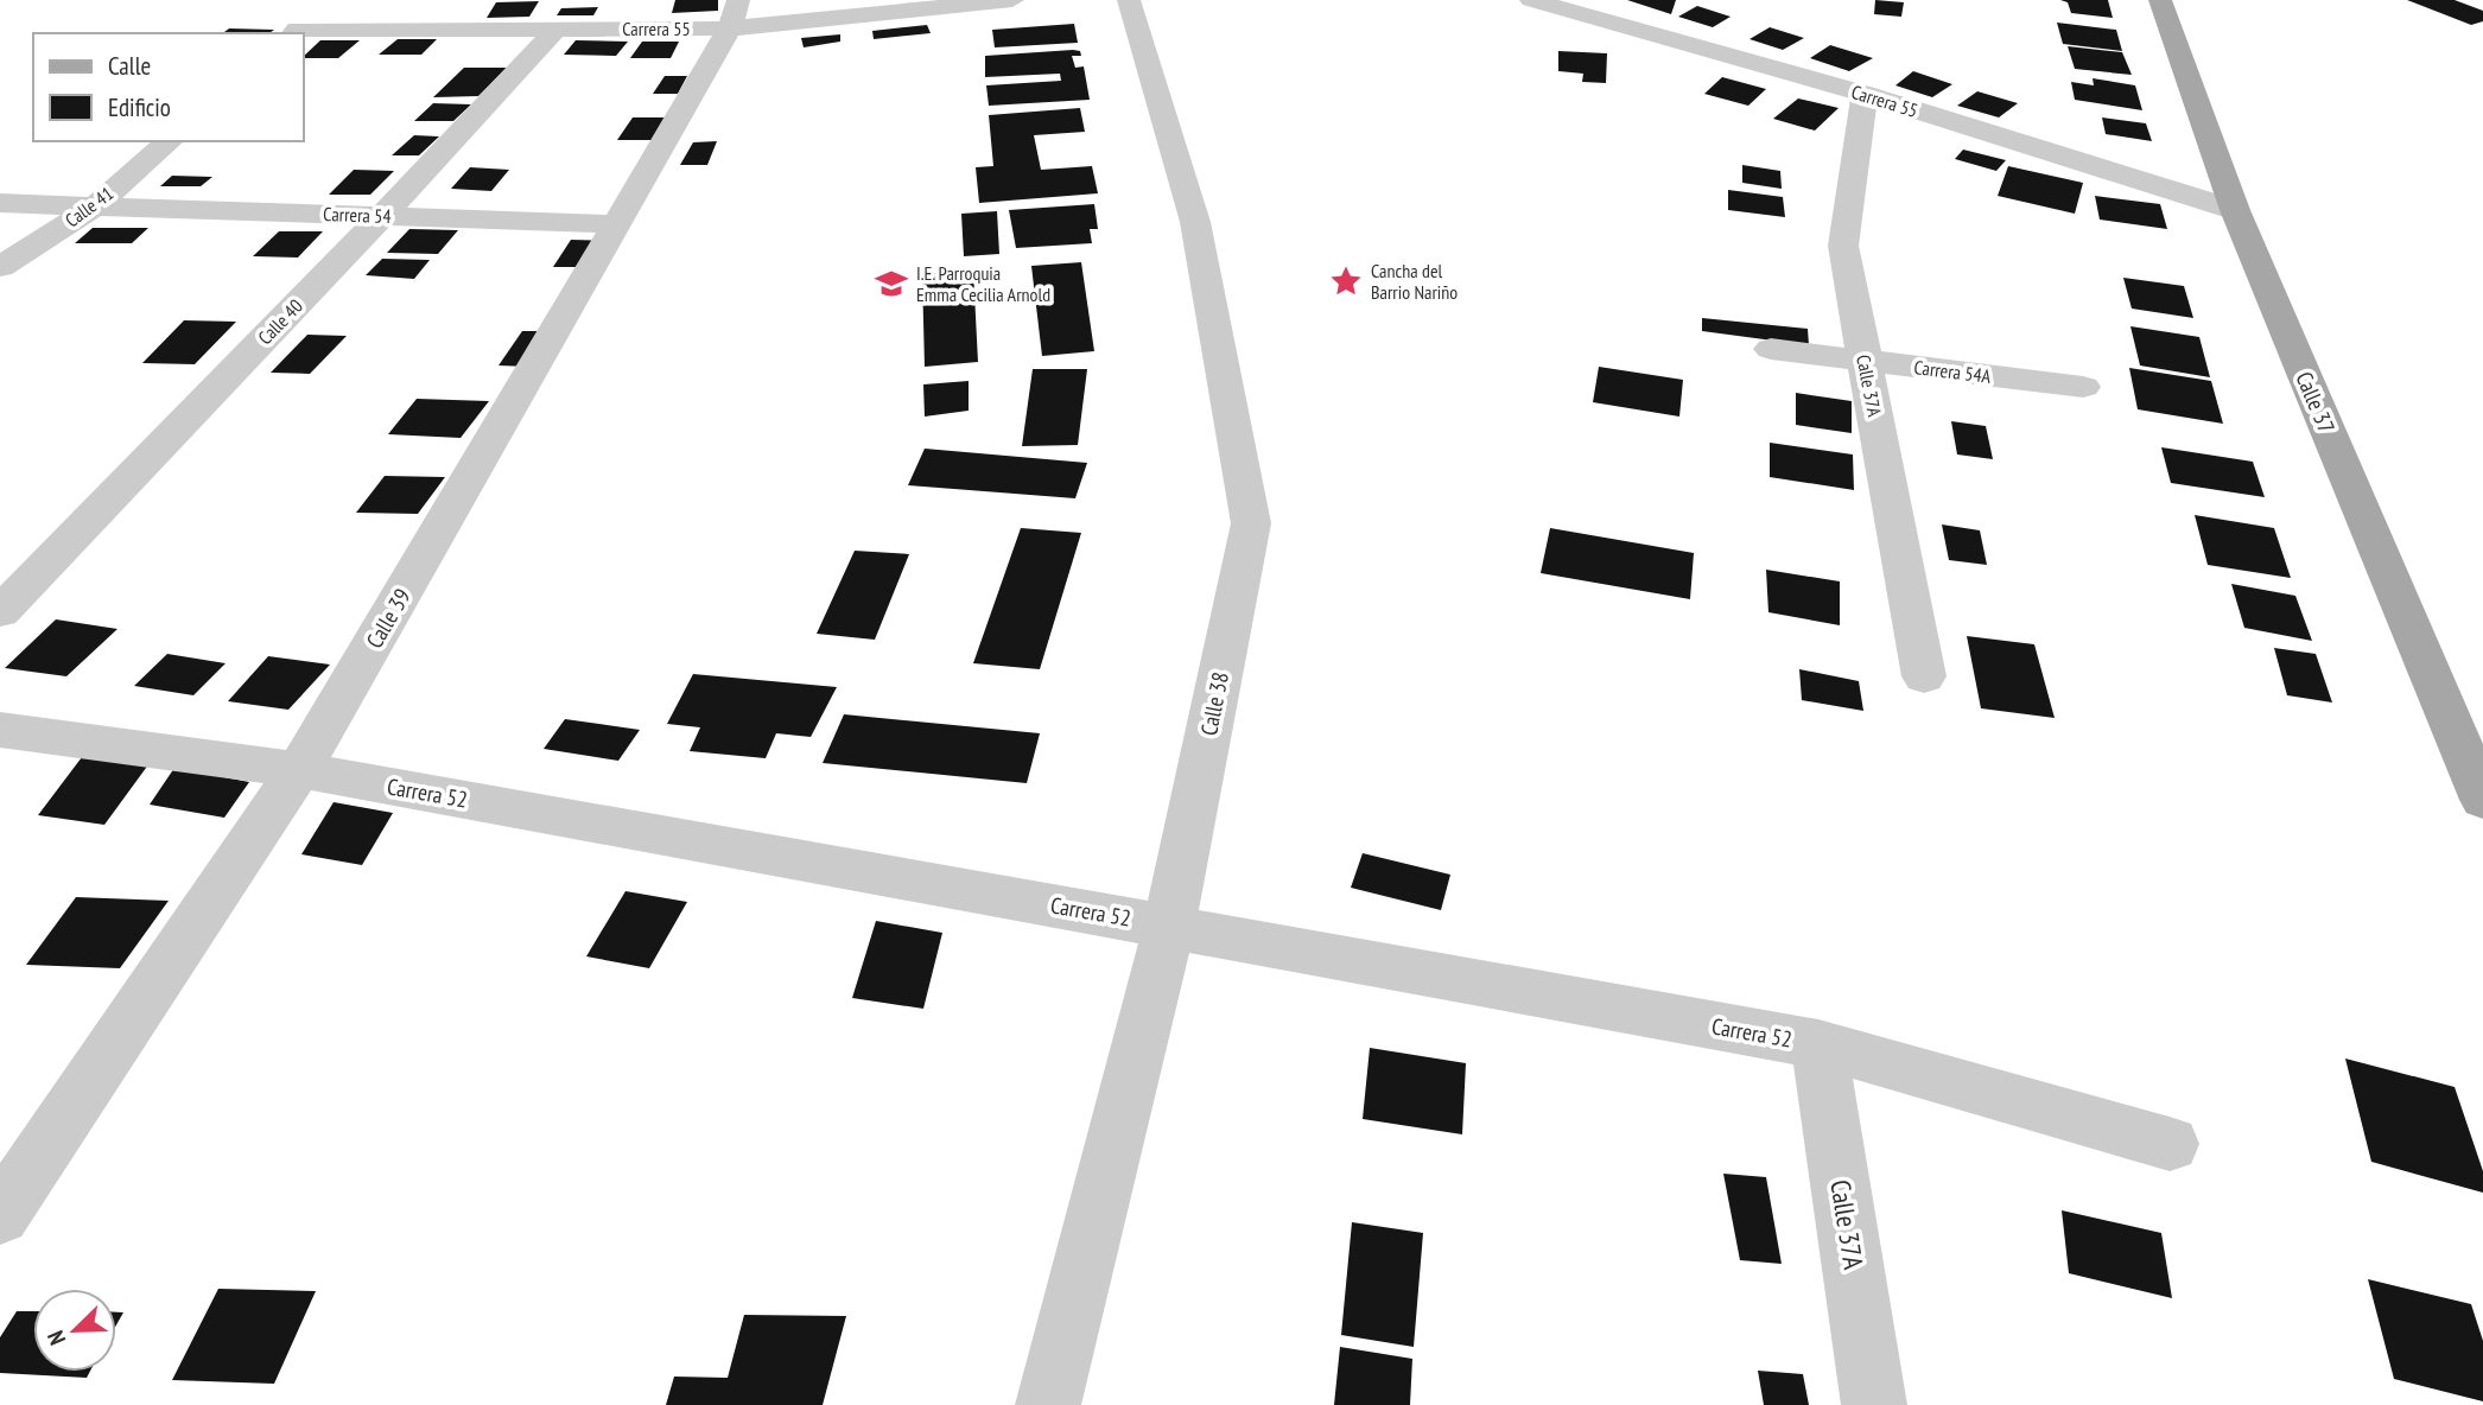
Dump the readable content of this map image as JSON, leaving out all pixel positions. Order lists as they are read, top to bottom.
{
  "streets": {
    "main road": ["Calle 37"],
    "street": [
      "Carrera 55",
      "Calle 41",
      "Carrera 54",
      "Calle 40",
      "Carrera 54A",
      "Calle 37A",
      "Calle 39",
      "Calle 38",
      "Carrera 52"
    ]
  },
  "crossings": [
    ["Carrera 55", "Calle 40"],
    ["Carrera 55", "Calle 37A"],
    ["Carrera 55", "Calle 37"],
    ["Carrera 55", "Calle 39"],
    ["Calle 41", "Carrera 54"],
    ["Carrera 54", "Calle 40"],
    ["Carrera 54", "Calle 39"],
    ["Carrera 54A", "Calle 37A"],
    ["Calle 37A", "Carrera 52"],
    ["Calle 39", "Carrera 52"],
    ["Calle 38", "Carrera 52"]
  ],
  "places": {
    "place": ["Cancha del Barrio Nariño"],
    "school or university": ["I.E. Parroquia Emma Cecilia Arnold"]
  },
  "legend": ["Calle", "Edificio"],
  "north": "bottom left"
}
